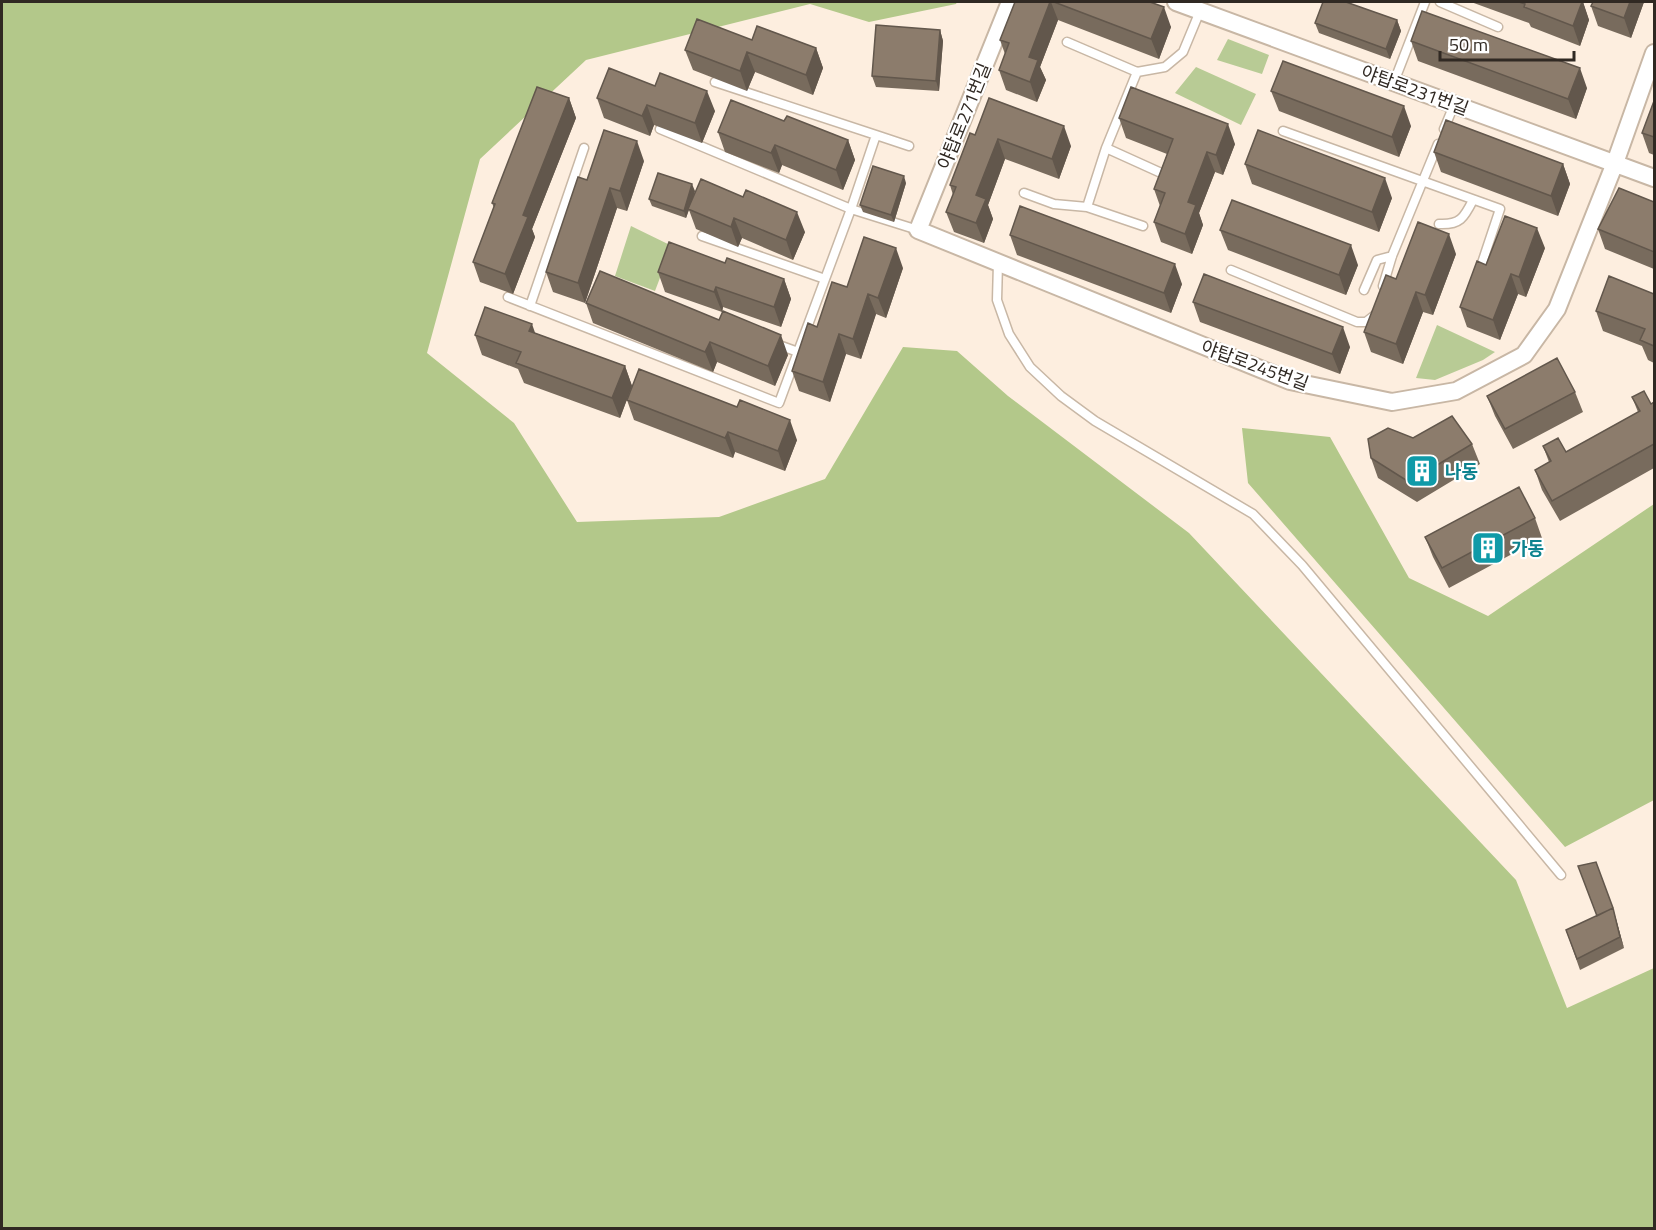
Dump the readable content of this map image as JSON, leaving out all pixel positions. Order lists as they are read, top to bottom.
{
  "streets": {
    "street": ["야탑로231번길", "야탑로271번길", "야탑로245번길"]
  },
  "crossings": [
    ["야탑로231번길", "야탑로245번길"],
    ["야탑로271번길", "야탑로245번길"]
  ],
  "places": {
    "building": ["나동", "가동"]
  },
  "scale_bar": "50 m"
}
